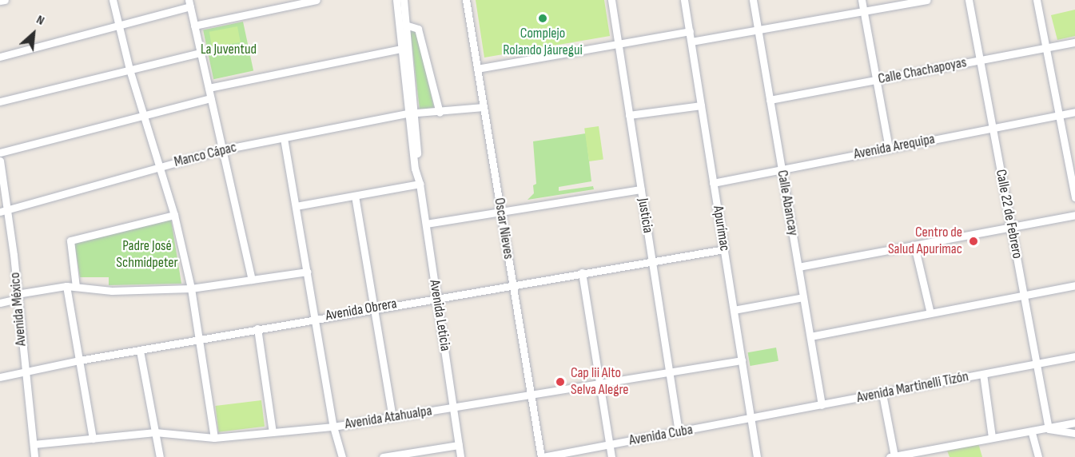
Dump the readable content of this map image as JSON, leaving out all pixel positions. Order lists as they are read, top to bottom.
{
  "streets": {
    "street": [
      "Calle Chachapoyas",
      "Avenida Arequipa",
      "Manco Cápac",
      "Calle Abancay",
      "Calle 22 de Febrero",
      "Justicia",
      "Oscar Nieves",
      "Apurímac",
      "Avenida México",
      "Avenida Obrera",
      "Avenida Leticia",
      "Avenida Martinelli Tizón",
      "Avenida Atahualpa",
      "Avenida Cuba"
    ]
  },
  "crossings": [
    ["Calle Chachapoyas", "Calle Abancay"],
    ["Calle Chachapoyas", "Calle 22 de Febrero"],
    ["Avenida Arequipa", "Calle Abancay"],
    ["Avenida Arequipa", "Calle 22 de Febrero"],
    ["Avenida Arequipa", "Apurímac"],
    ["Manco Cápac", "Oscar Nieves"],
    ["Manco Cápac", "Avenida México"],
    ["Manco Cápac", "Avenida Leticia"],
    ["Calle Abancay", "Avenida Martinelli Tizón"],
    ["Calle 22 de Febrero", "Avenida Martinelli Tizón"],
    ["Justicia", "Avenida Obrera"],
    ["Justicia", "Avenida Atahualpa"],
    ["Justicia", "Avenida Cuba"],
    ["Oscar Nieves", "Avenida Obrera"],
    ["Oscar Nieves", "Avenida Atahualpa"],
    ["Oscar Nieves", "Avenida Cuba"],
    ["Apurímac", "Avenida Obrera"],
    ["Apurímac", "Avenida Martinelli Tizón"],
    ["Apurímac", "Avenida Atahualpa"],
    ["Apurímac", "Avenida Cuba"],
    ["Avenida México", "Avenida Obrera"],
    ["Avenida México", "Avenida Atahualpa"],
    ["Avenida Obrera", "Avenida Leticia"],
    ["Avenida Leticia", "Avenida Atahualpa"],
    ["Avenida Martinelli Tizón", "Avenida Cuba"]
  ],
  "parks": ["La Juventud", "Padre José Schmidpeter"],
  "places": ["Complejo Rolando Jáuregui", "Centro de Salud Apurimac", "Cap Iii Alto Selva Alegre"],
  "north": "top right"
}
